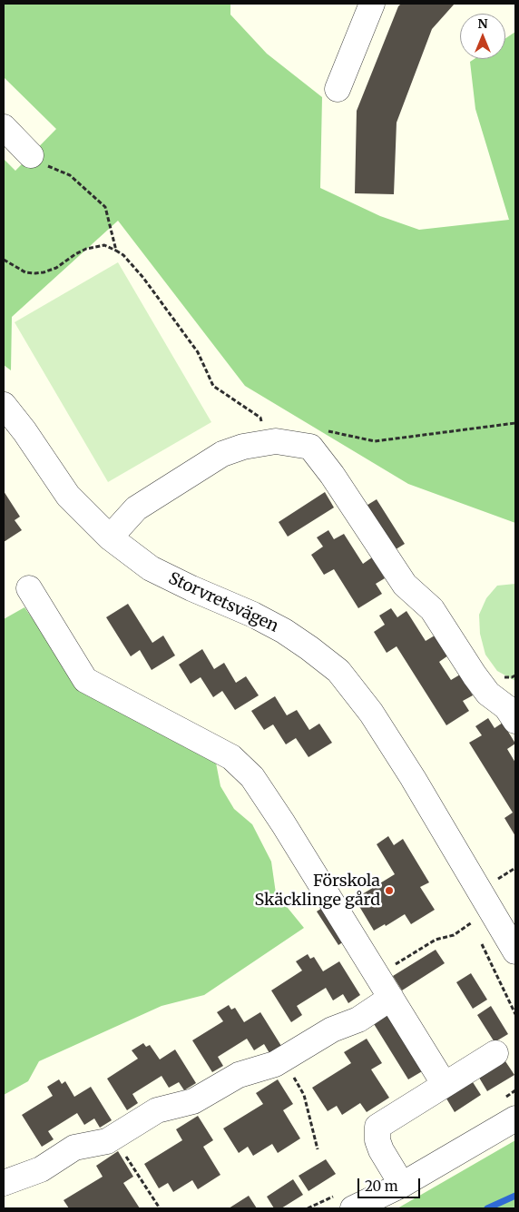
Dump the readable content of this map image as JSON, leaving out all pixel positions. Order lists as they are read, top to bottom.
{
  "streets": {
    "street": ["Storvretsvägen"]
  },
  "places": ["Förskola Skäcklinge gård"],
  "scale_bar": "20 m",
  "north": "top"
}
